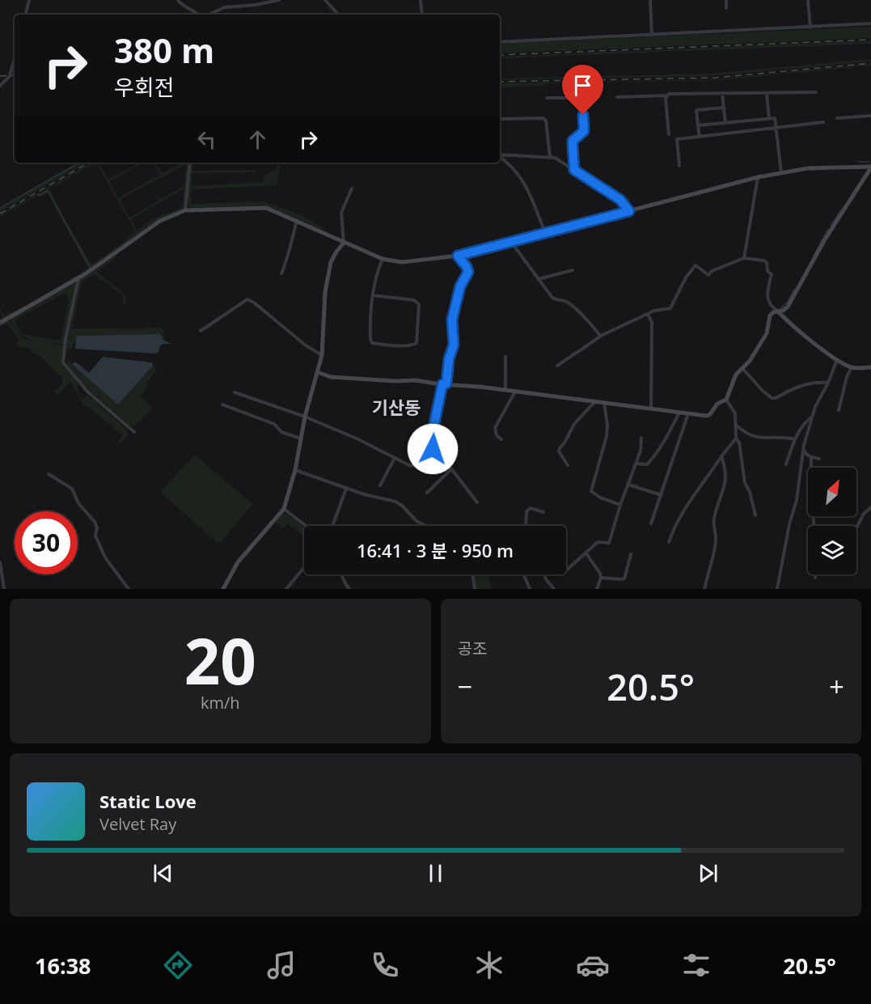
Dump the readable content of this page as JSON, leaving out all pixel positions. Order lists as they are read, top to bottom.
{
  "districts": ["기산동"],
  "north": "top right",
  "page": {
    "turn": ["380 m", "우회전"],
    "limit": "30",
    "trip": "16:41 · 3 분 · 950 m",
    "tile": [
      ["20", "km/h"],
      "공조"
    ],
    "heat": ["−", "20.5°", "+"],
    "song": ["Static Love", "Velvet Ray"],
    "tabs": ["16:38", "20.5°"]
  }
}
